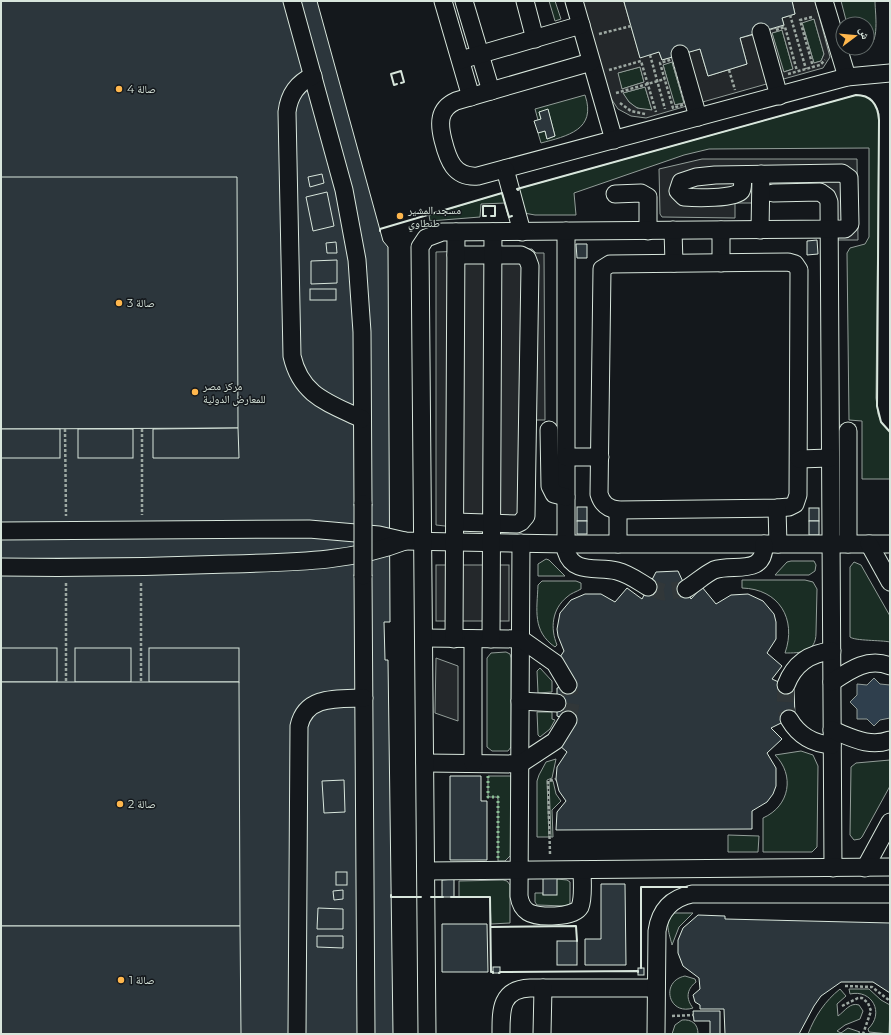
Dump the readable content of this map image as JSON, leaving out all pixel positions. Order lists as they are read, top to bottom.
{
  "places": [
    "صالة 4",
    "مسجد المشير طنطاوي",
    "صالة 3",
    "مركز مصر للمعارض الدولية",
    "صالة 2",
    "صالة 1"
  ],
  "north": "right"
}
